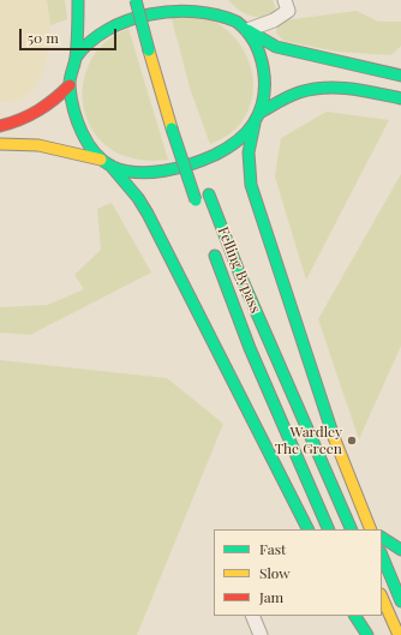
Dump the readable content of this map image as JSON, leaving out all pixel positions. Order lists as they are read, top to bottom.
{
  "streets": {
    "highway": ["Felling Bypass"]
  },
  "places": ["Wardley The Green"],
  "legend": ["Fast", "Slow", "Jam"],
  "scale_bar": "50 m"
}
